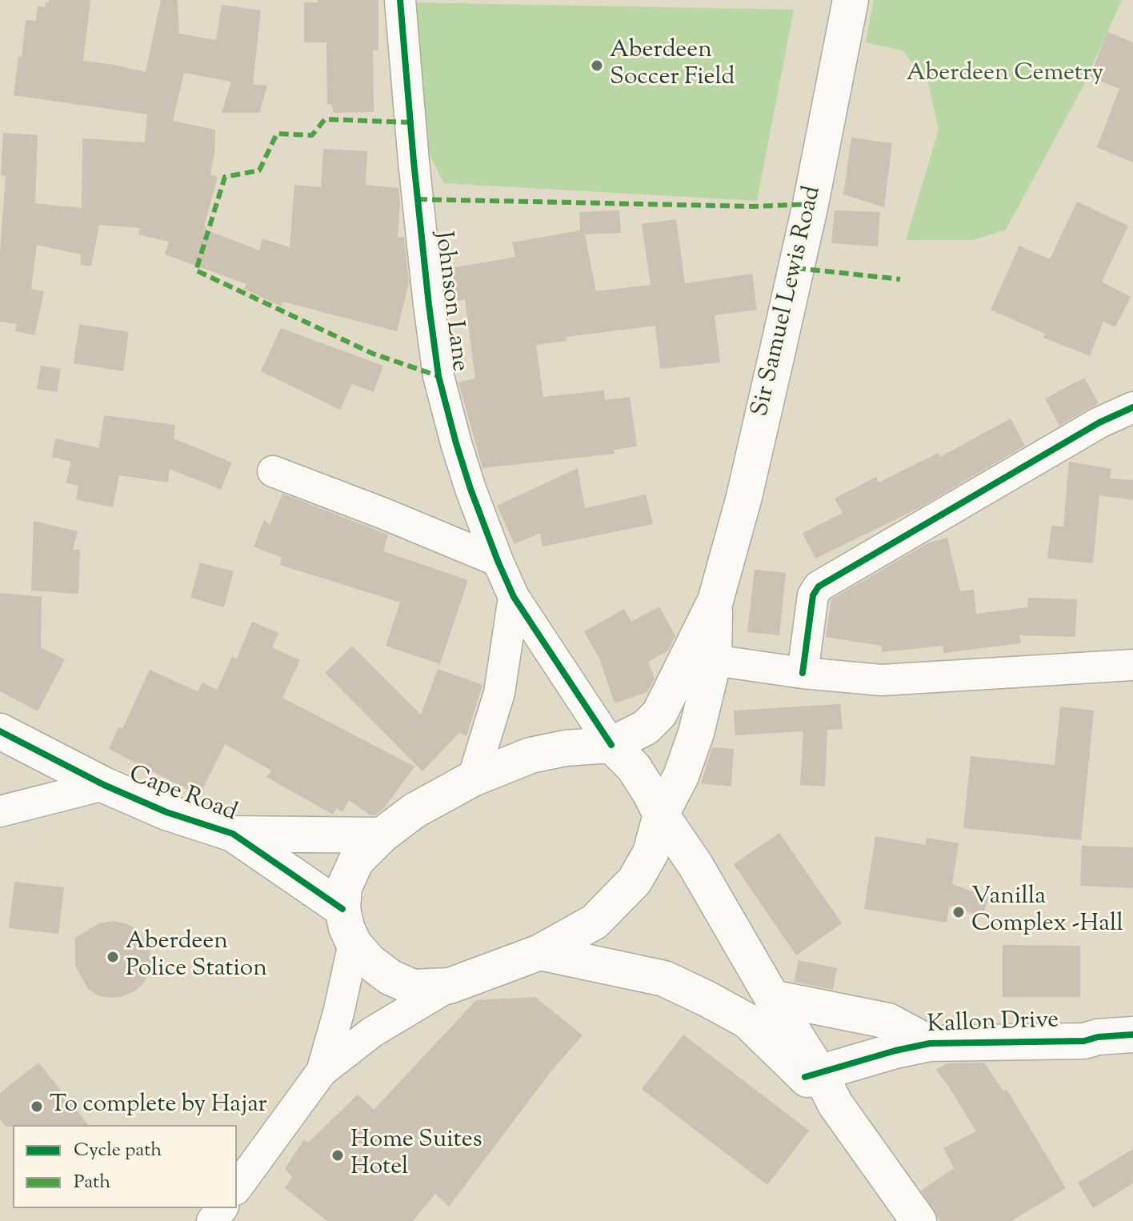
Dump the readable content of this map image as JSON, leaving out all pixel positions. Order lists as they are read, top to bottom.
{
  "streets": {
    "main road": ["Sir Samuel Lewis Road", "Cape Road", "Kallon Drive"],
    "street": ["Johnson Lane"]
  },
  "parks": ["Aberdeen Cemetry"],
  "places": [
    "Aberdeen Soccer Field",
    "Vanilla Complex -Hall",
    "Aberdeen Police Station",
    "To complete by Hajar",
    "Home Suites Hotel"
  ],
  "legend": ["Cycle path", "Path"]
}
